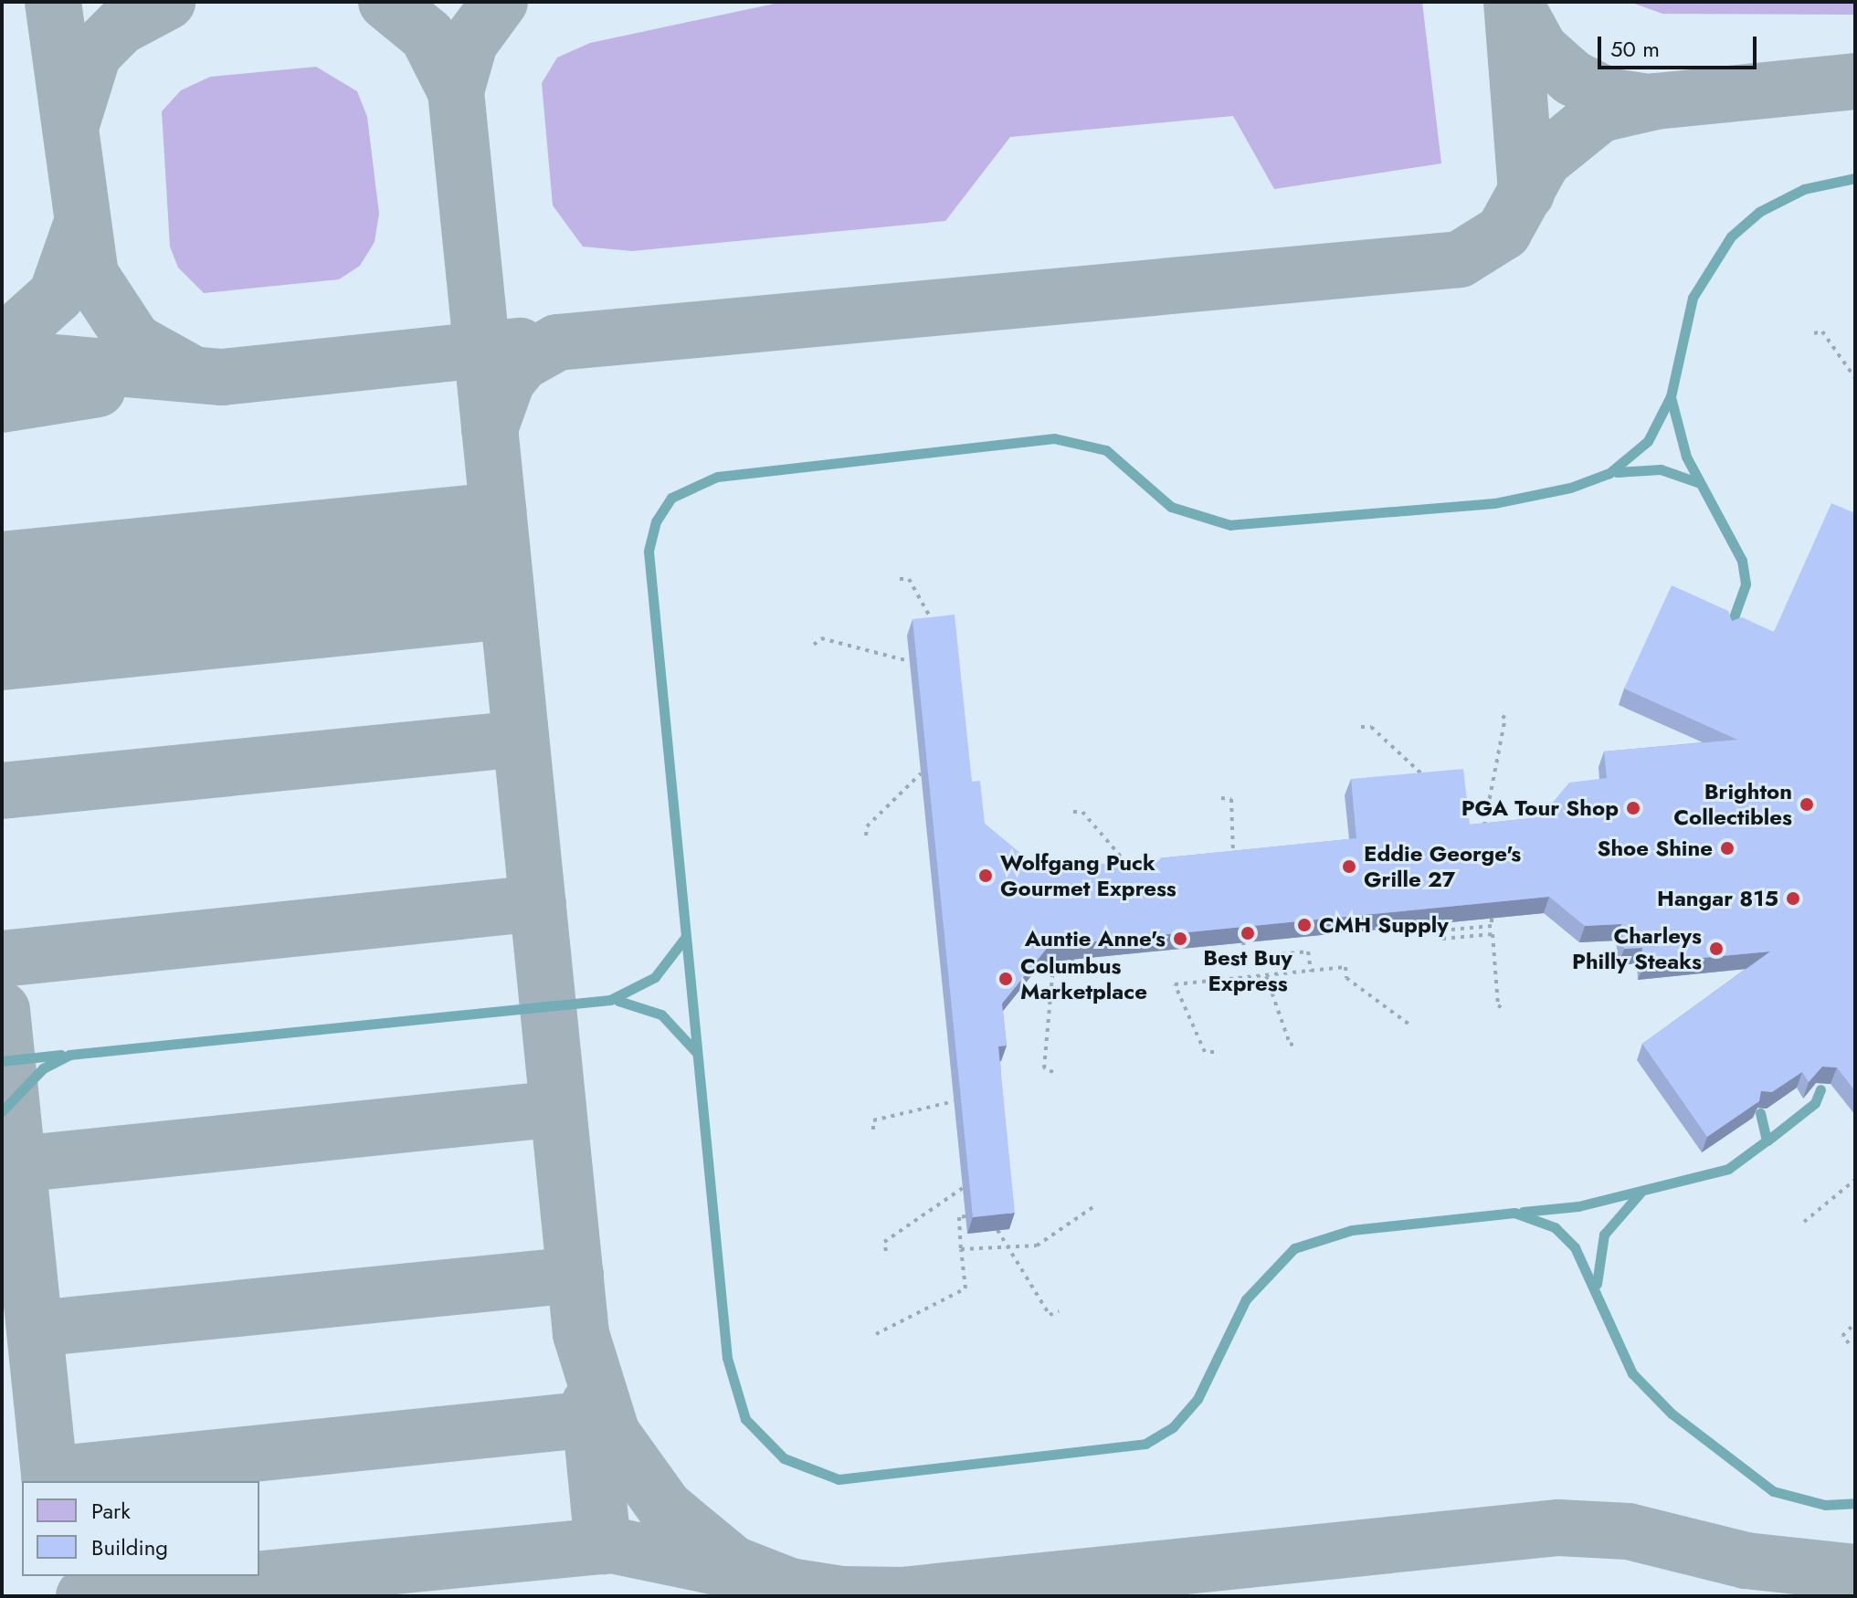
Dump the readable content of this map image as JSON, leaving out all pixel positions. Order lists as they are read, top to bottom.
{
  "places": [
    "Brighton Collectibles",
    "PGA Tour Shop",
    "Shoe Shine",
    "Eddie George's Grille 27",
    "Wolfgang Puck Gourmet Express",
    "Hangar 815",
    "CMH Supply",
    "Best Buy Express",
    "Auntie Anne's",
    "Charleys Philly Steaks",
    "Columbus Marketplace"
  ],
  "legend": ["Park", "Building"],
  "scale_bar": "50 m"
}
